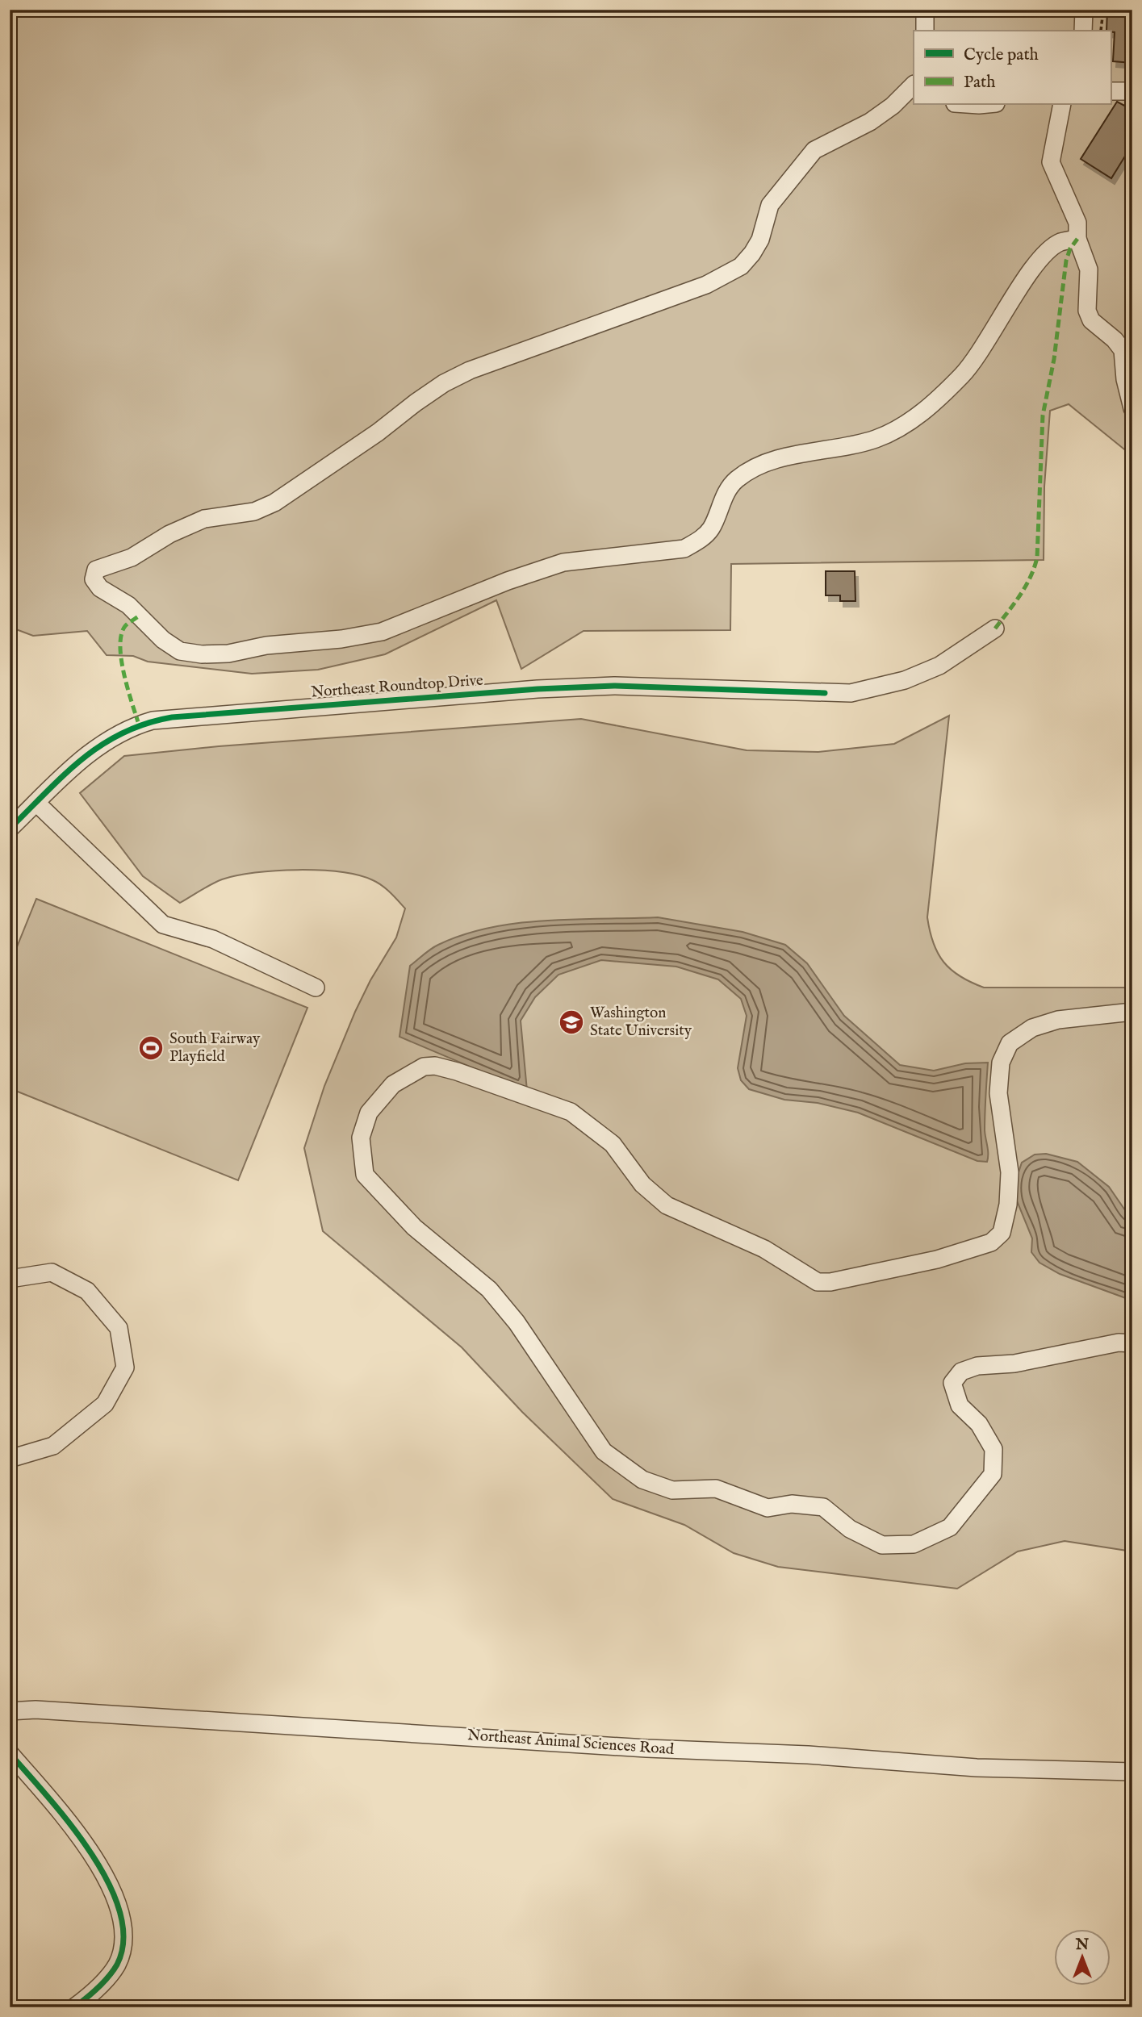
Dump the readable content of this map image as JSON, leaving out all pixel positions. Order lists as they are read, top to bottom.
{
  "streets": {
    "street": ["Northeast Roundtop Drive", "Northeast Animal Sciences Road"]
  },
  "places": {
    "school or university": ["Washington State University"],
    "sports": ["South Fairway Playfield"]
  },
  "legend": ["Cycle path", "Path"],
  "north": "top"
}
